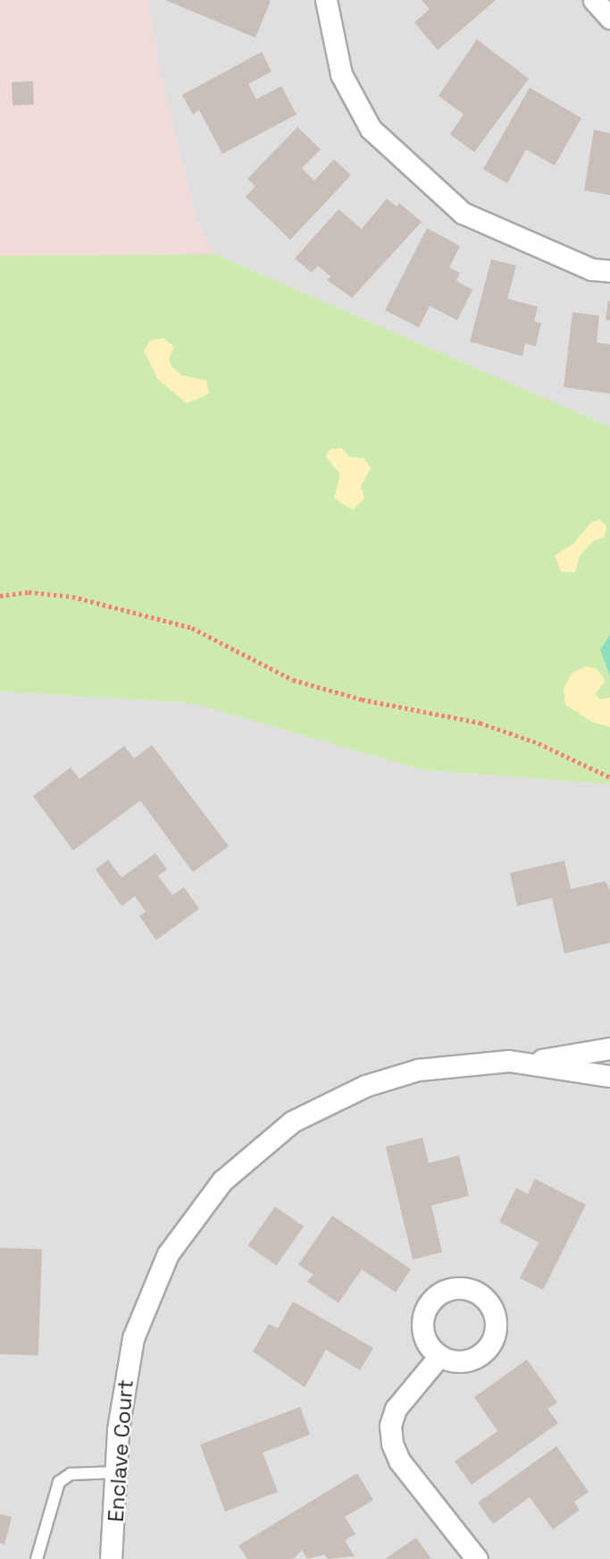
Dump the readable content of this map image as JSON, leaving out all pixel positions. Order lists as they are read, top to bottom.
{
  "streets": {
    "street": ["Enclave Court"]
  }
}
